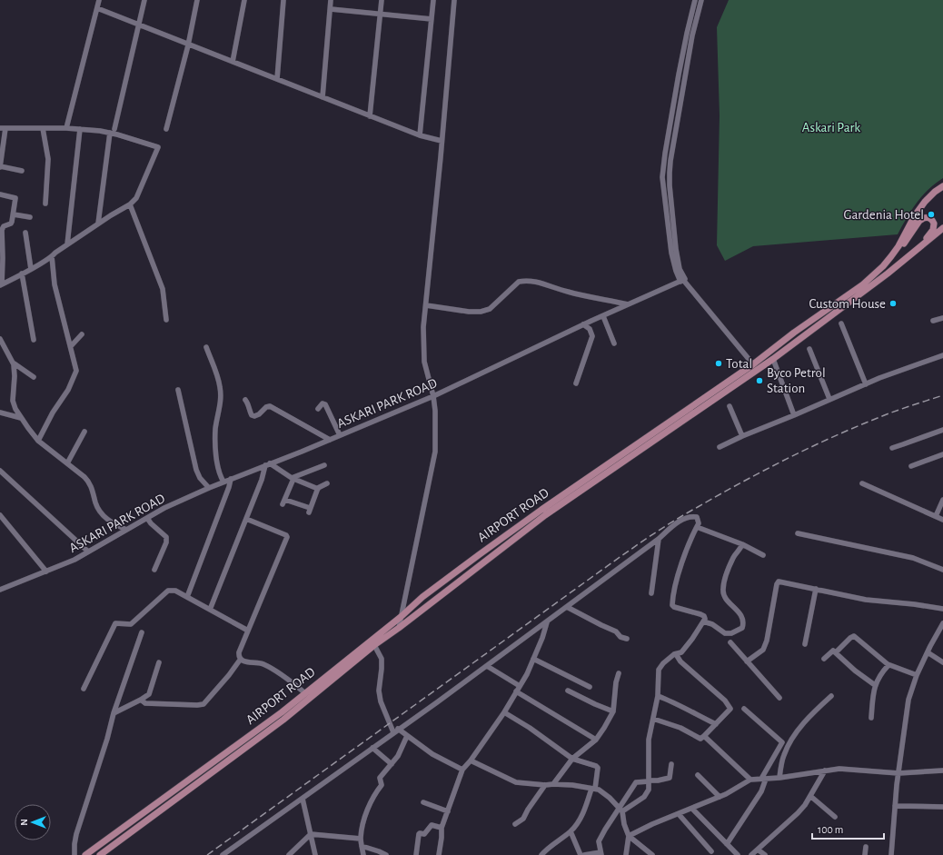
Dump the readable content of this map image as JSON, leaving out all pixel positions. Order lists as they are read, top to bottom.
{
  "streets": {
    "main road": ["AIRPORT ROAD"],
    "street": ["ASKARI PARK ROAD"]
  },
  "parks": ["Askari Park"],
  "places": [
    "Gardenia Hotel",
    "Custom House",
    "Total",
    "Byco Petrol Station"
  ],
  "scale_bar": "100 m",
  "north": "left"
}
